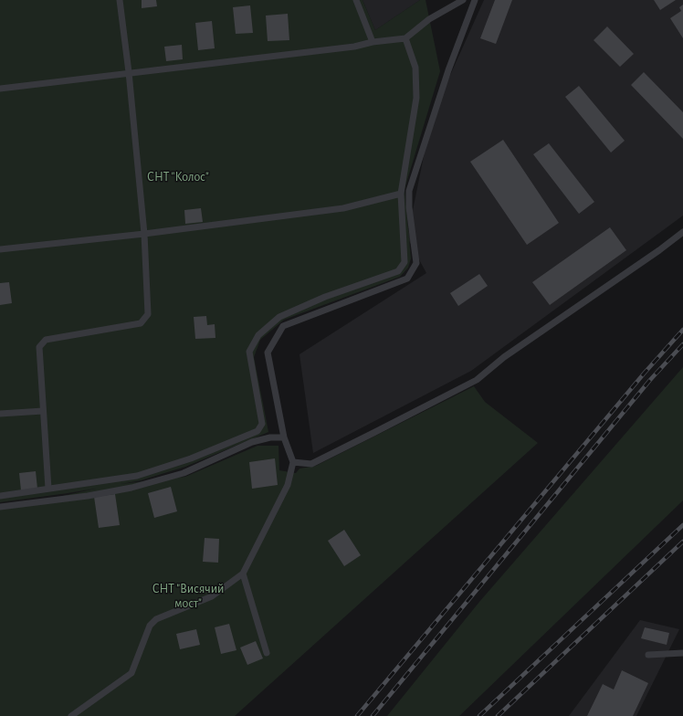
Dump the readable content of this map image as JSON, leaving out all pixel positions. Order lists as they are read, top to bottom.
{
  "parks": ["СНТ \"Колос\"", "СНТ \"Висячий мост\""]
}
